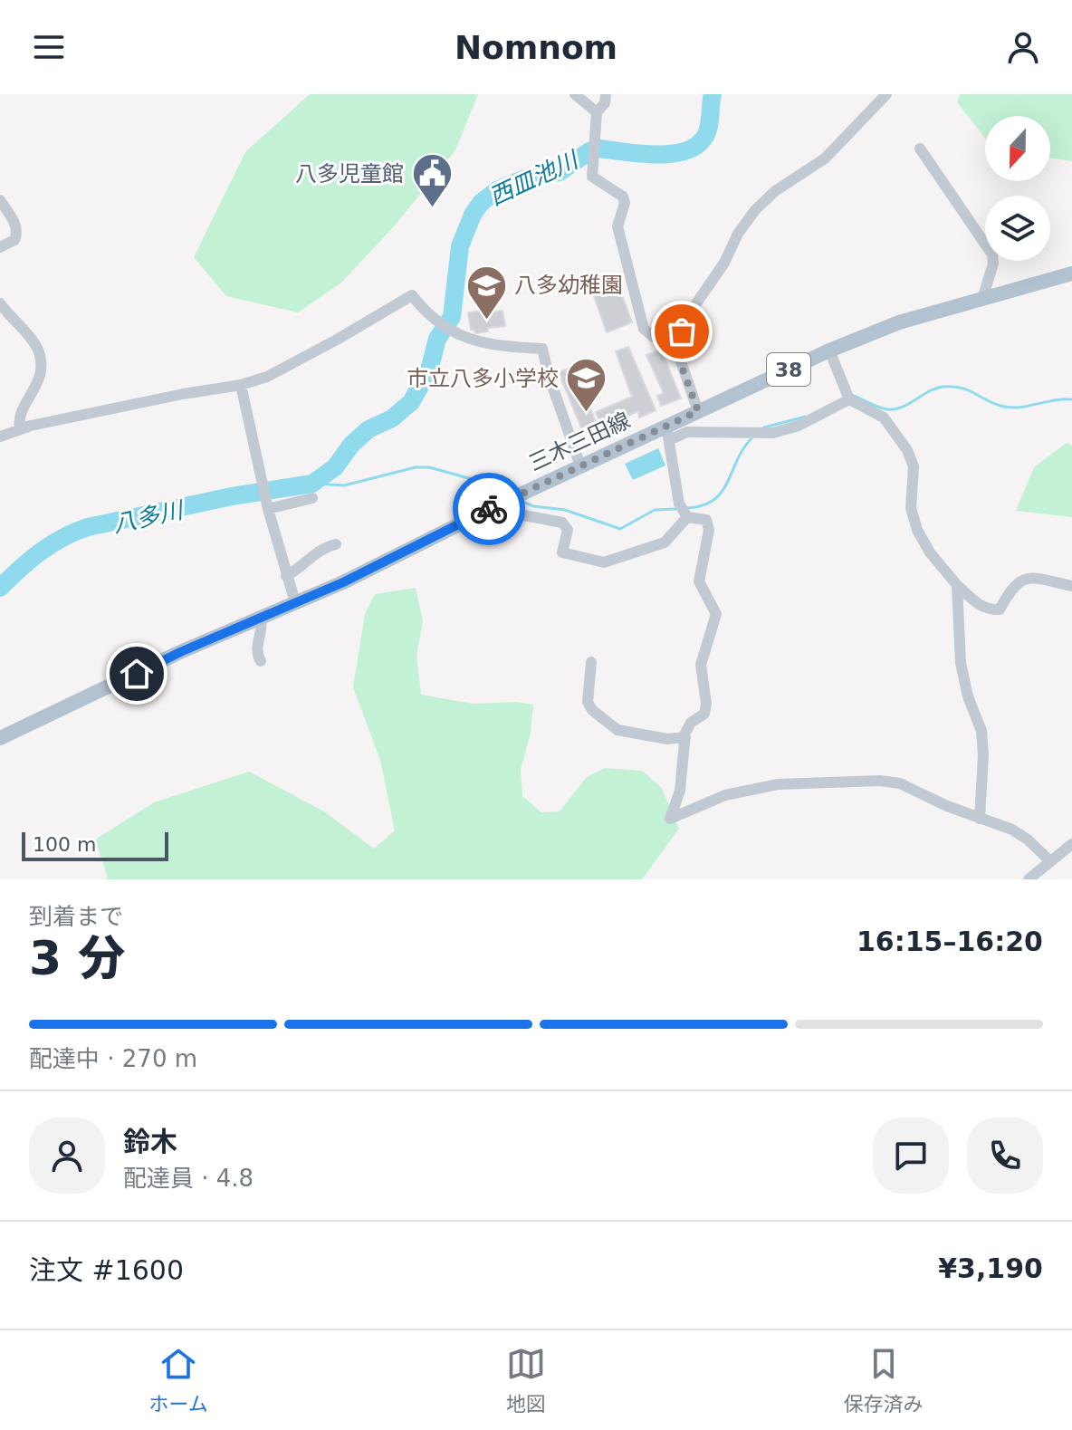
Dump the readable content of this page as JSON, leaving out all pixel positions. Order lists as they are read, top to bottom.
{
  "streets": {
    "main road": ["38", "三木三田線"]
  },
  "water": ["西皿池川", "八多川"],
  "places": {
    "public building": ["八多児童館"],
    "school or university": ["八多幼稚園", "市立八多小学校"]
  },
  "scale_bar": "100 m",
  "north": "bottom",
  "page": {
    "header": "Nomnom",
    "scale": "100 m",
    "heading": ["3 分", "到着まで", "16:15–16:20"],
    "panel": [
      "鈴木",
      "配達員 · 4.8",
      "注文 #1600",
      "¥3,190"
    ],
    "bar": "配達中 · 270 m",
    "tabs": ["ホーム", "地図", "保存済み"]
  }
}
